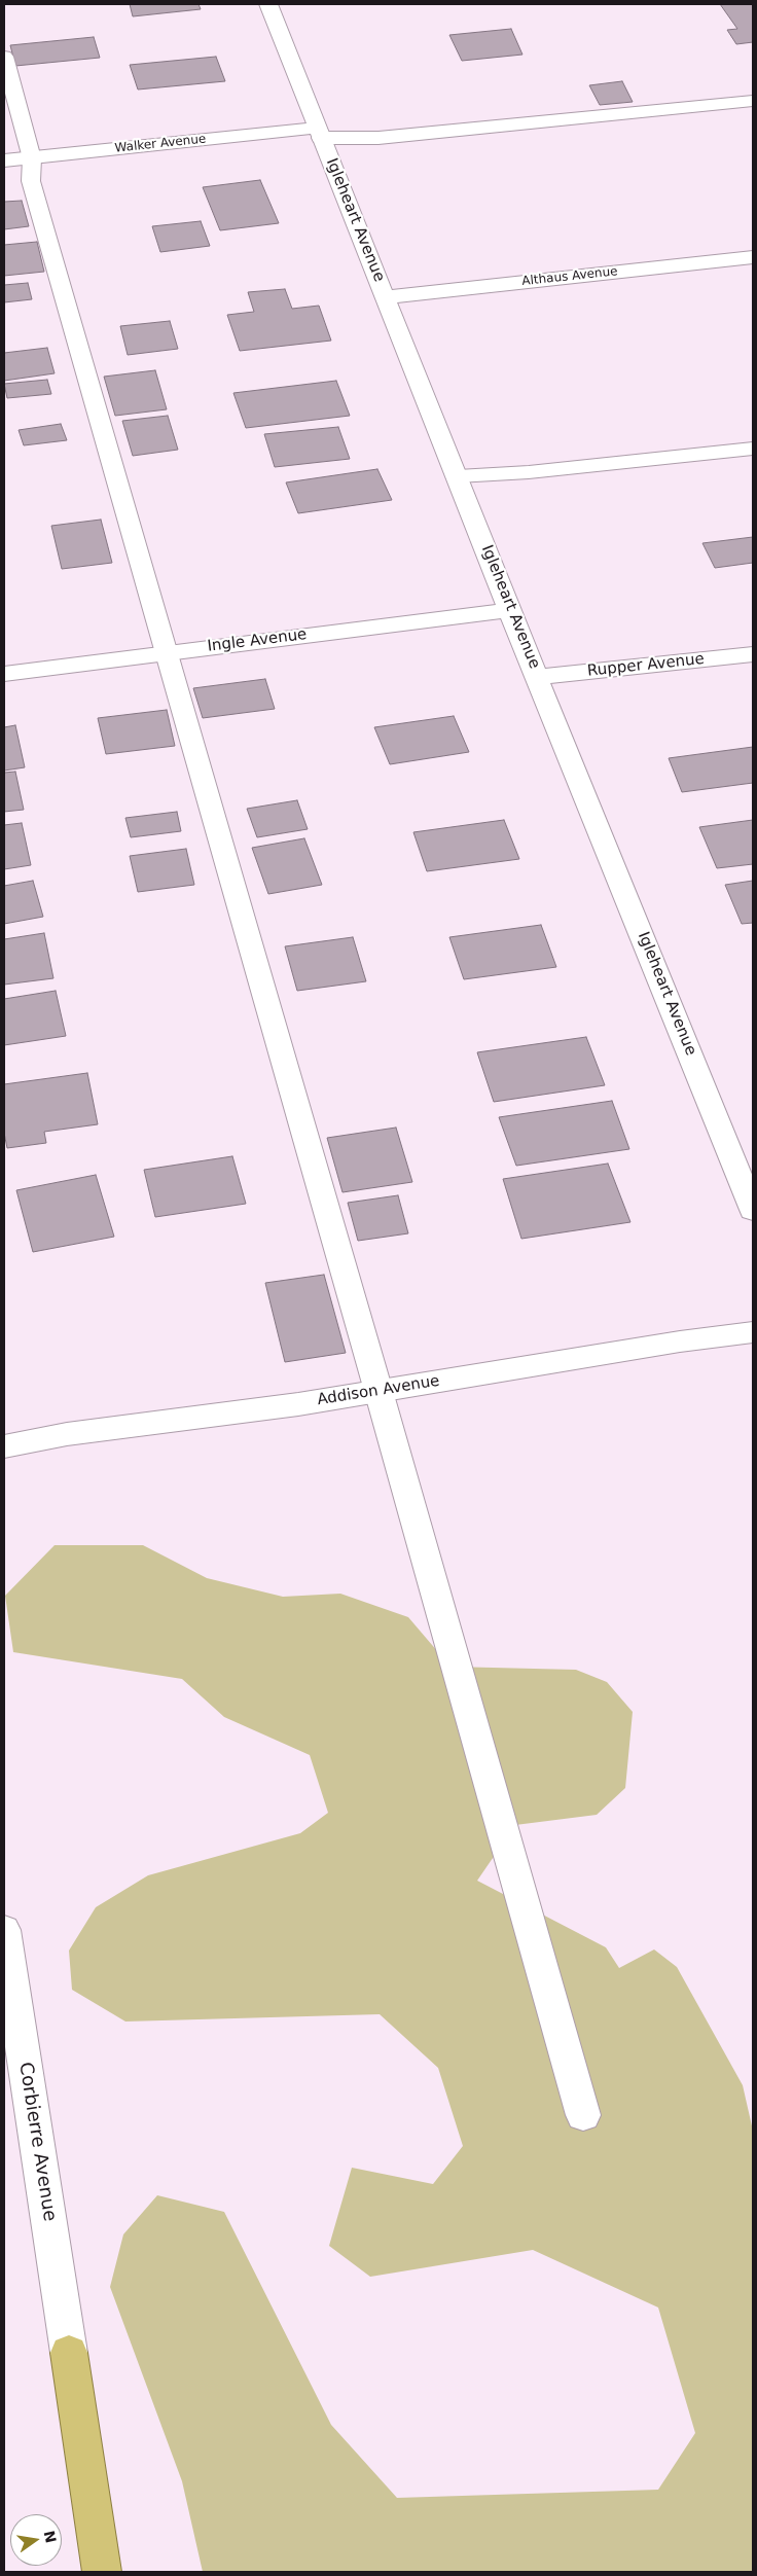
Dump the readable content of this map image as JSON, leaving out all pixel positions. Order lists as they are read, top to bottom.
{
  "streets": {
    "street": [
      "Walker Avenue",
      "Igleheart Avenue",
      "Althaus Avenue",
      "Ingle Avenue",
      "Rupper Avenue",
      "Addison Avenue",
      "Corbierre Avenue"
    ]
  },
  "crossings": [
    ["Walker Avenue", "Igleheart Avenue"],
    ["Igleheart Avenue", "Althaus Avenue"],
    ["Igleheart Avenue", "Ingle Avenue"],
    ["Igleheart Avenue", "Rupper Avenue"]
  ],
  "north": "right"
}
